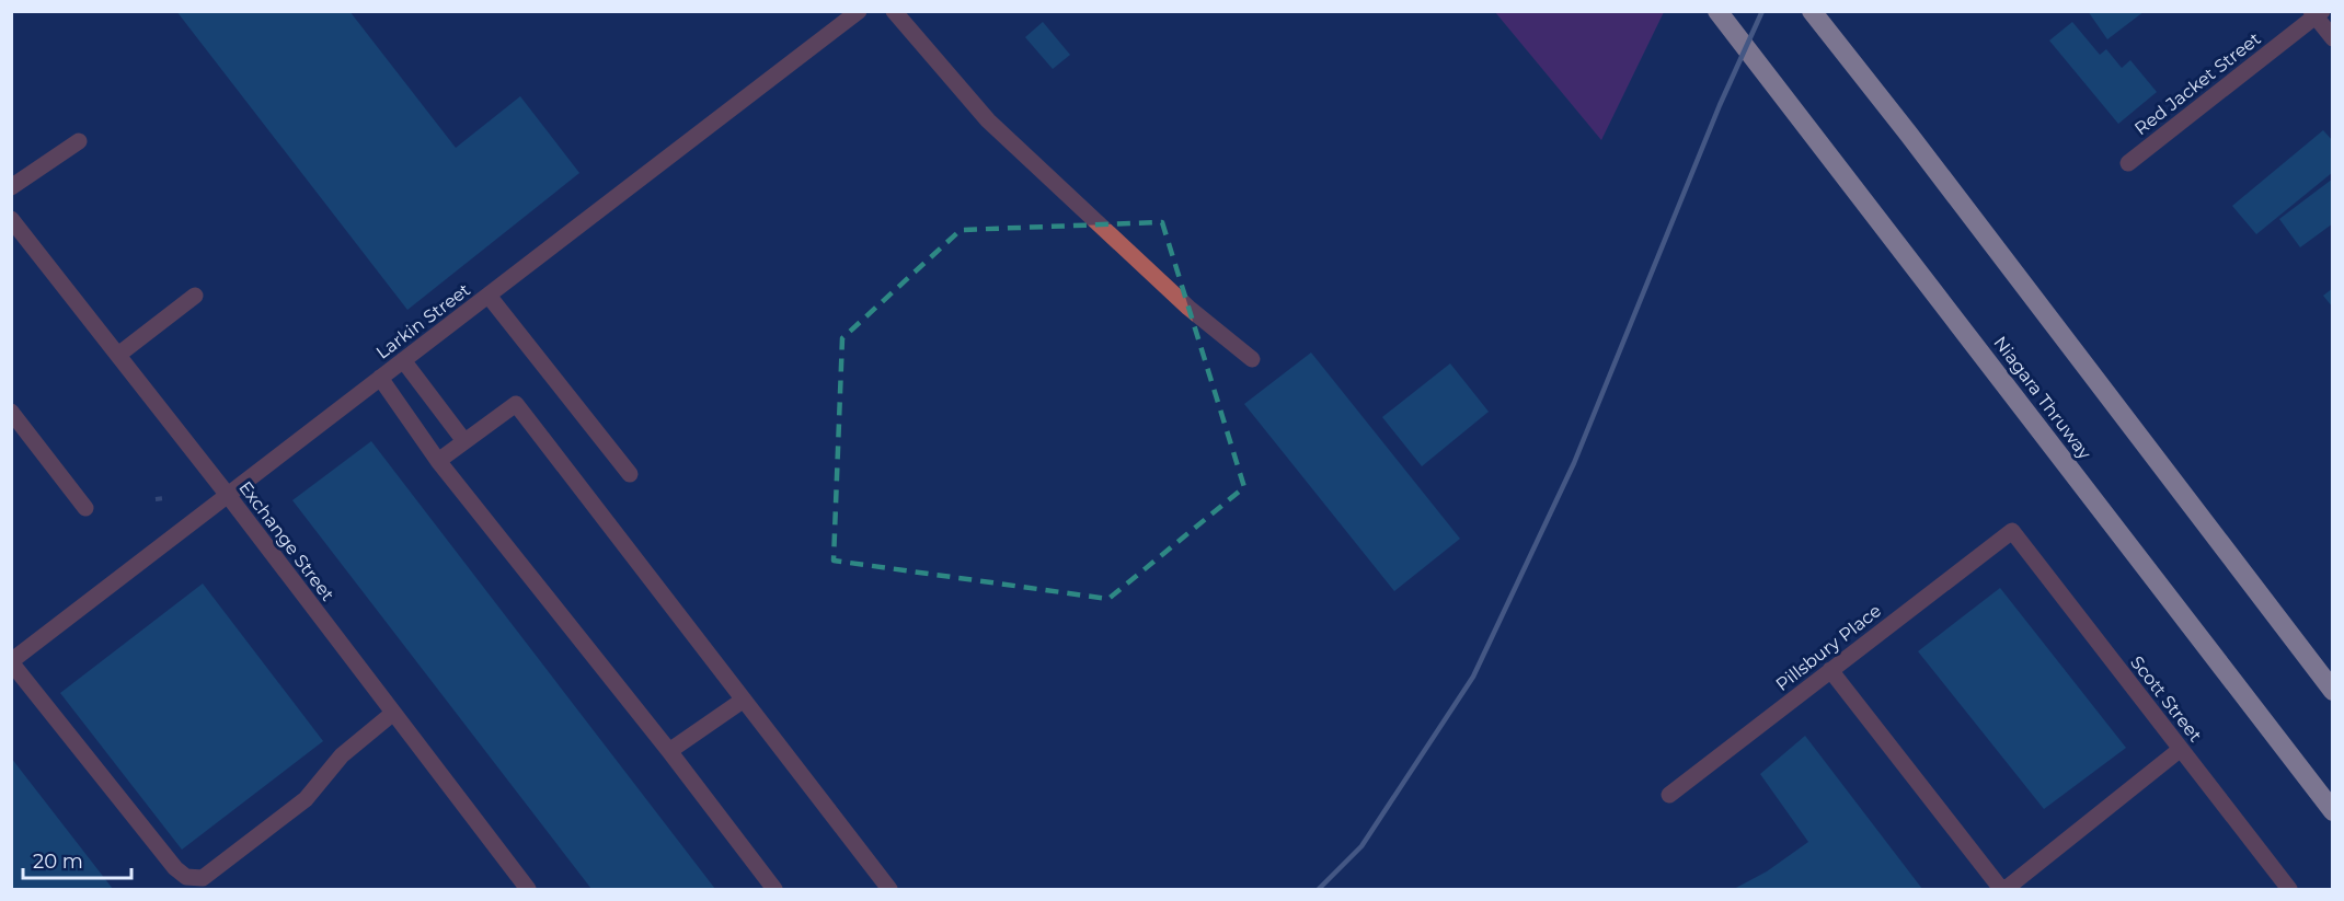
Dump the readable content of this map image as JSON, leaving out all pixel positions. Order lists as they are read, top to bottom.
{
  "streets": {
    "highway": ["Niagara Thruway"],
    "street": [
      "Red Jacket Street",
      "Larkin Street",
      "Exchange Street",
      "Pillsbury Place",
      "Scott Street"
    ]
  },
  "crossings": [
    ["Larkin Street", "Exchange Street"],
    ["Pillsbury Place", "Scott Street"]
  ],
  "scale_bar": "20 m"
}
